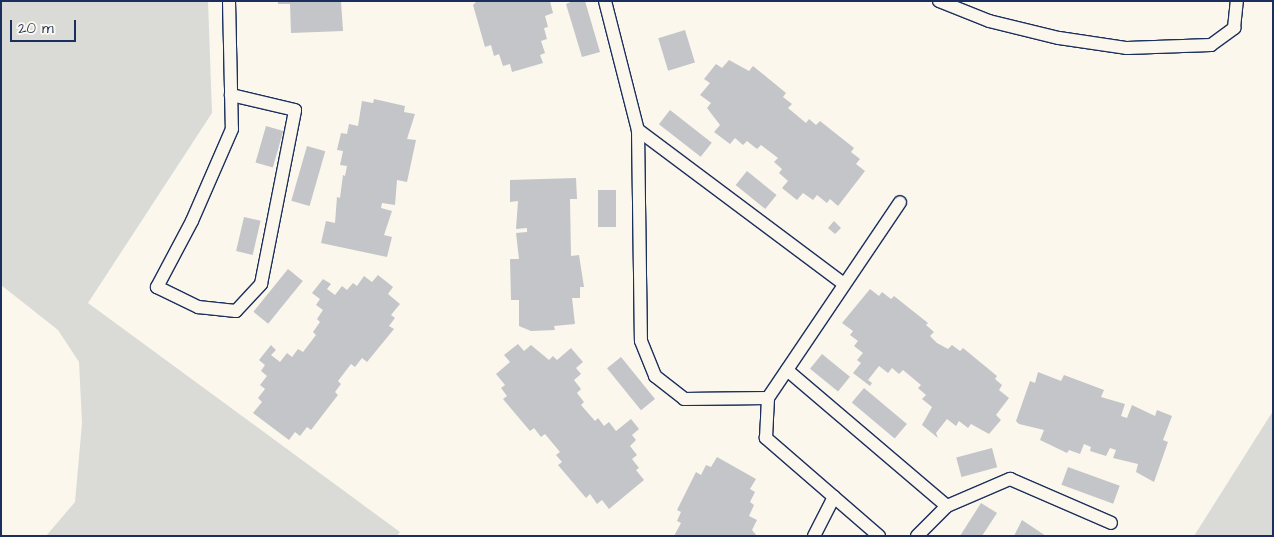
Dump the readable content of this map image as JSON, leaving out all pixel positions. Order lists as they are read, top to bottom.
{
  "scale_bar": "20 m"
}
